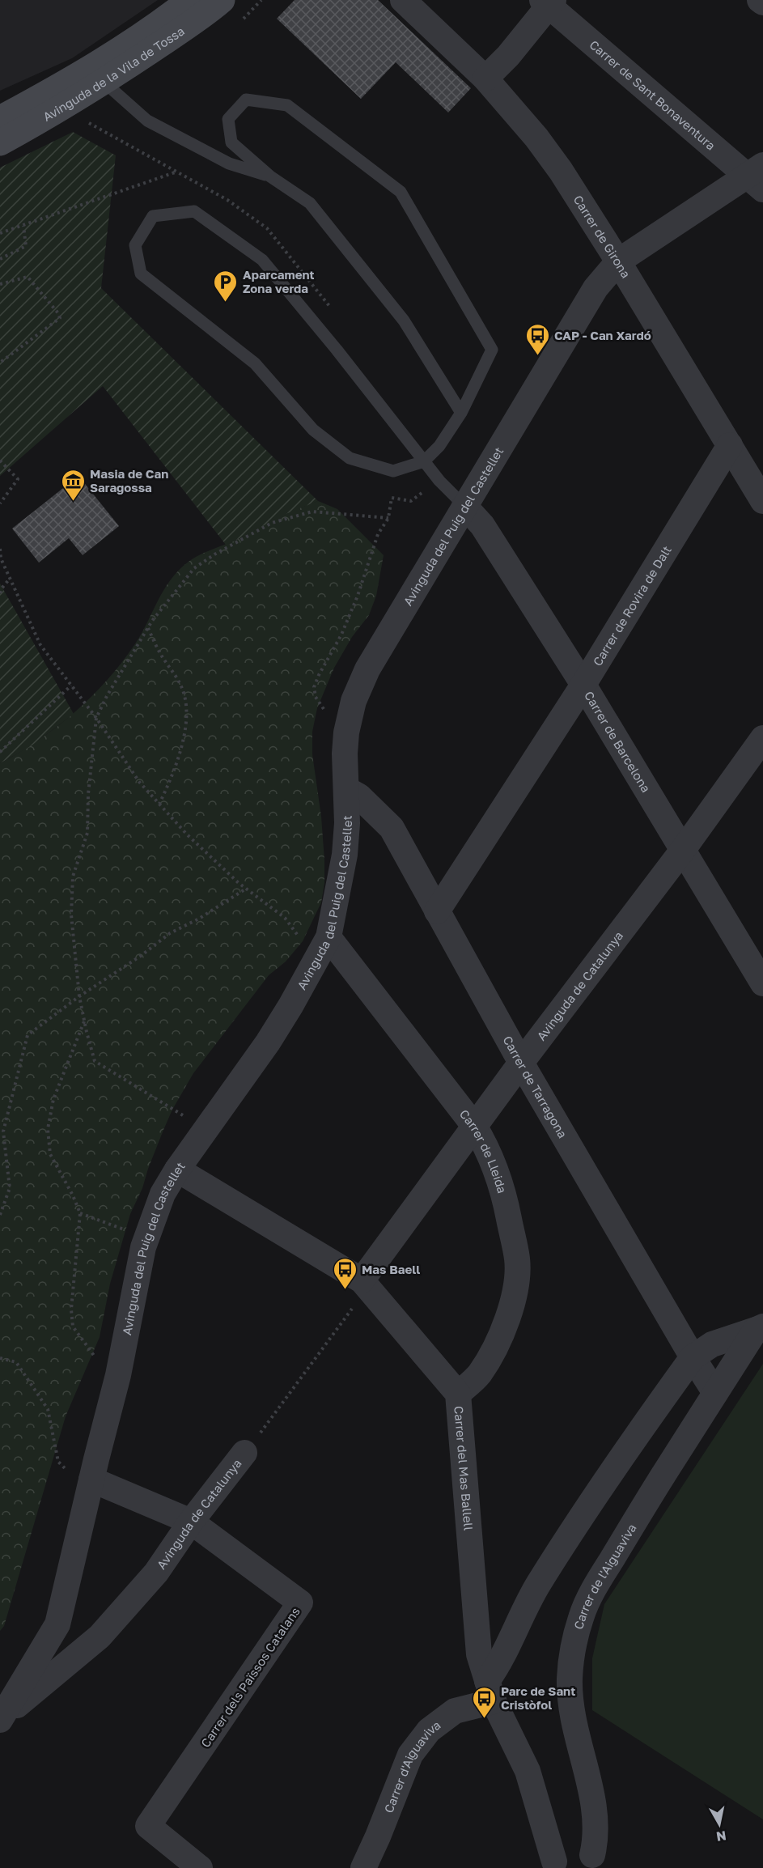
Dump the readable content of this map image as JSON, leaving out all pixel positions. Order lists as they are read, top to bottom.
{
  "streets": {
    "main road": ["Avinguda de la Vila de Tossa"],
    "street": [
      "Carrer de Sant Bonaventura",
      "Carrer de Girona",
      "Avinguda del Puig del Castellet",
      "Carrer de Rovira de Dalt",
      "Carrer de Barcelona",
      "Avinguda de Catalunya",
      "Carrer de Tarragona",
      "Carrer de Lleida",
      "Carrer del Mas Ballell",
      "Carrer de l'Aiguaviva",
      "Carrer dels Païssos Catalans",
      "Carrer d'Aiguaviva"
    ]
  },
  "crossings": [
    ["Carrer de Sant Bonaventura", "Avinguda del Puig del Castellet"],
    ["Carrer de Girona", "Avinguda del Puig del Castellet"],
    ["Carrer de Girona", "Carrer de Rovira de Dalt"],
    ["Avinguda del Puig del Castellet", "Carrer de Barcelona"],
    ["Avinguda del Puig del Castellet", "Avinguda de Catalunya"],
    ["Avinguda del Puig del Castellet", "Carrer de Tarragona"],
    ["Avinguda del Puig del Castellet", "Carrer de Lleida"],
    ["Avinguda del Puig del Castellet", "Carrer del Mas Ballell"],
    ["Avinguda del Puig del Castellet", "Carrer dels Païssos Catalans"],
    ["Carrer de Rovira de Dalt", "Carrer de Barcelona"],
    ["Carrer de Rovira de Dalt", "Carrer de Tarragona"],
    ["Carrer de Barcelona", "Avinguda de Catalunya"],
    ["Avinguda de Catalunya", "Carrer de Tarragona"],
    ["Avinguda de Catalunya", "Carrer de Lleida"],
    ["Avinguda de Catalunya", "Carrer del Mas Ballell"],
    ["Avinguda de Catalunya", "Carrer dels Païssos Catalans"],
    ["Carrer de Tarragona", "Carrer de l'Aiguaviva"],
    ["Carrer de Lleida", "Carrer del Mas Ballell"],
    ["Carrer del Mas Ballell", "Carrer de l'Aiguaviva"],
    ["Carrer del Mas Ballell", "Carrer d'Aiguaviva"],
    ["Carrer de l'Aiguaviva", "Carrer d'Aiguaviva"]
  ],
  "places": {
    "parking": ["Aparcament Zona verda"],
    "bus stop": ["CAP - Can Xardó", "Mas Baell", "Parc de Sant Cristòfol"],
    "museum": ["Masia de Can Saragossa"]
  },
  "north": "bottom"
}
